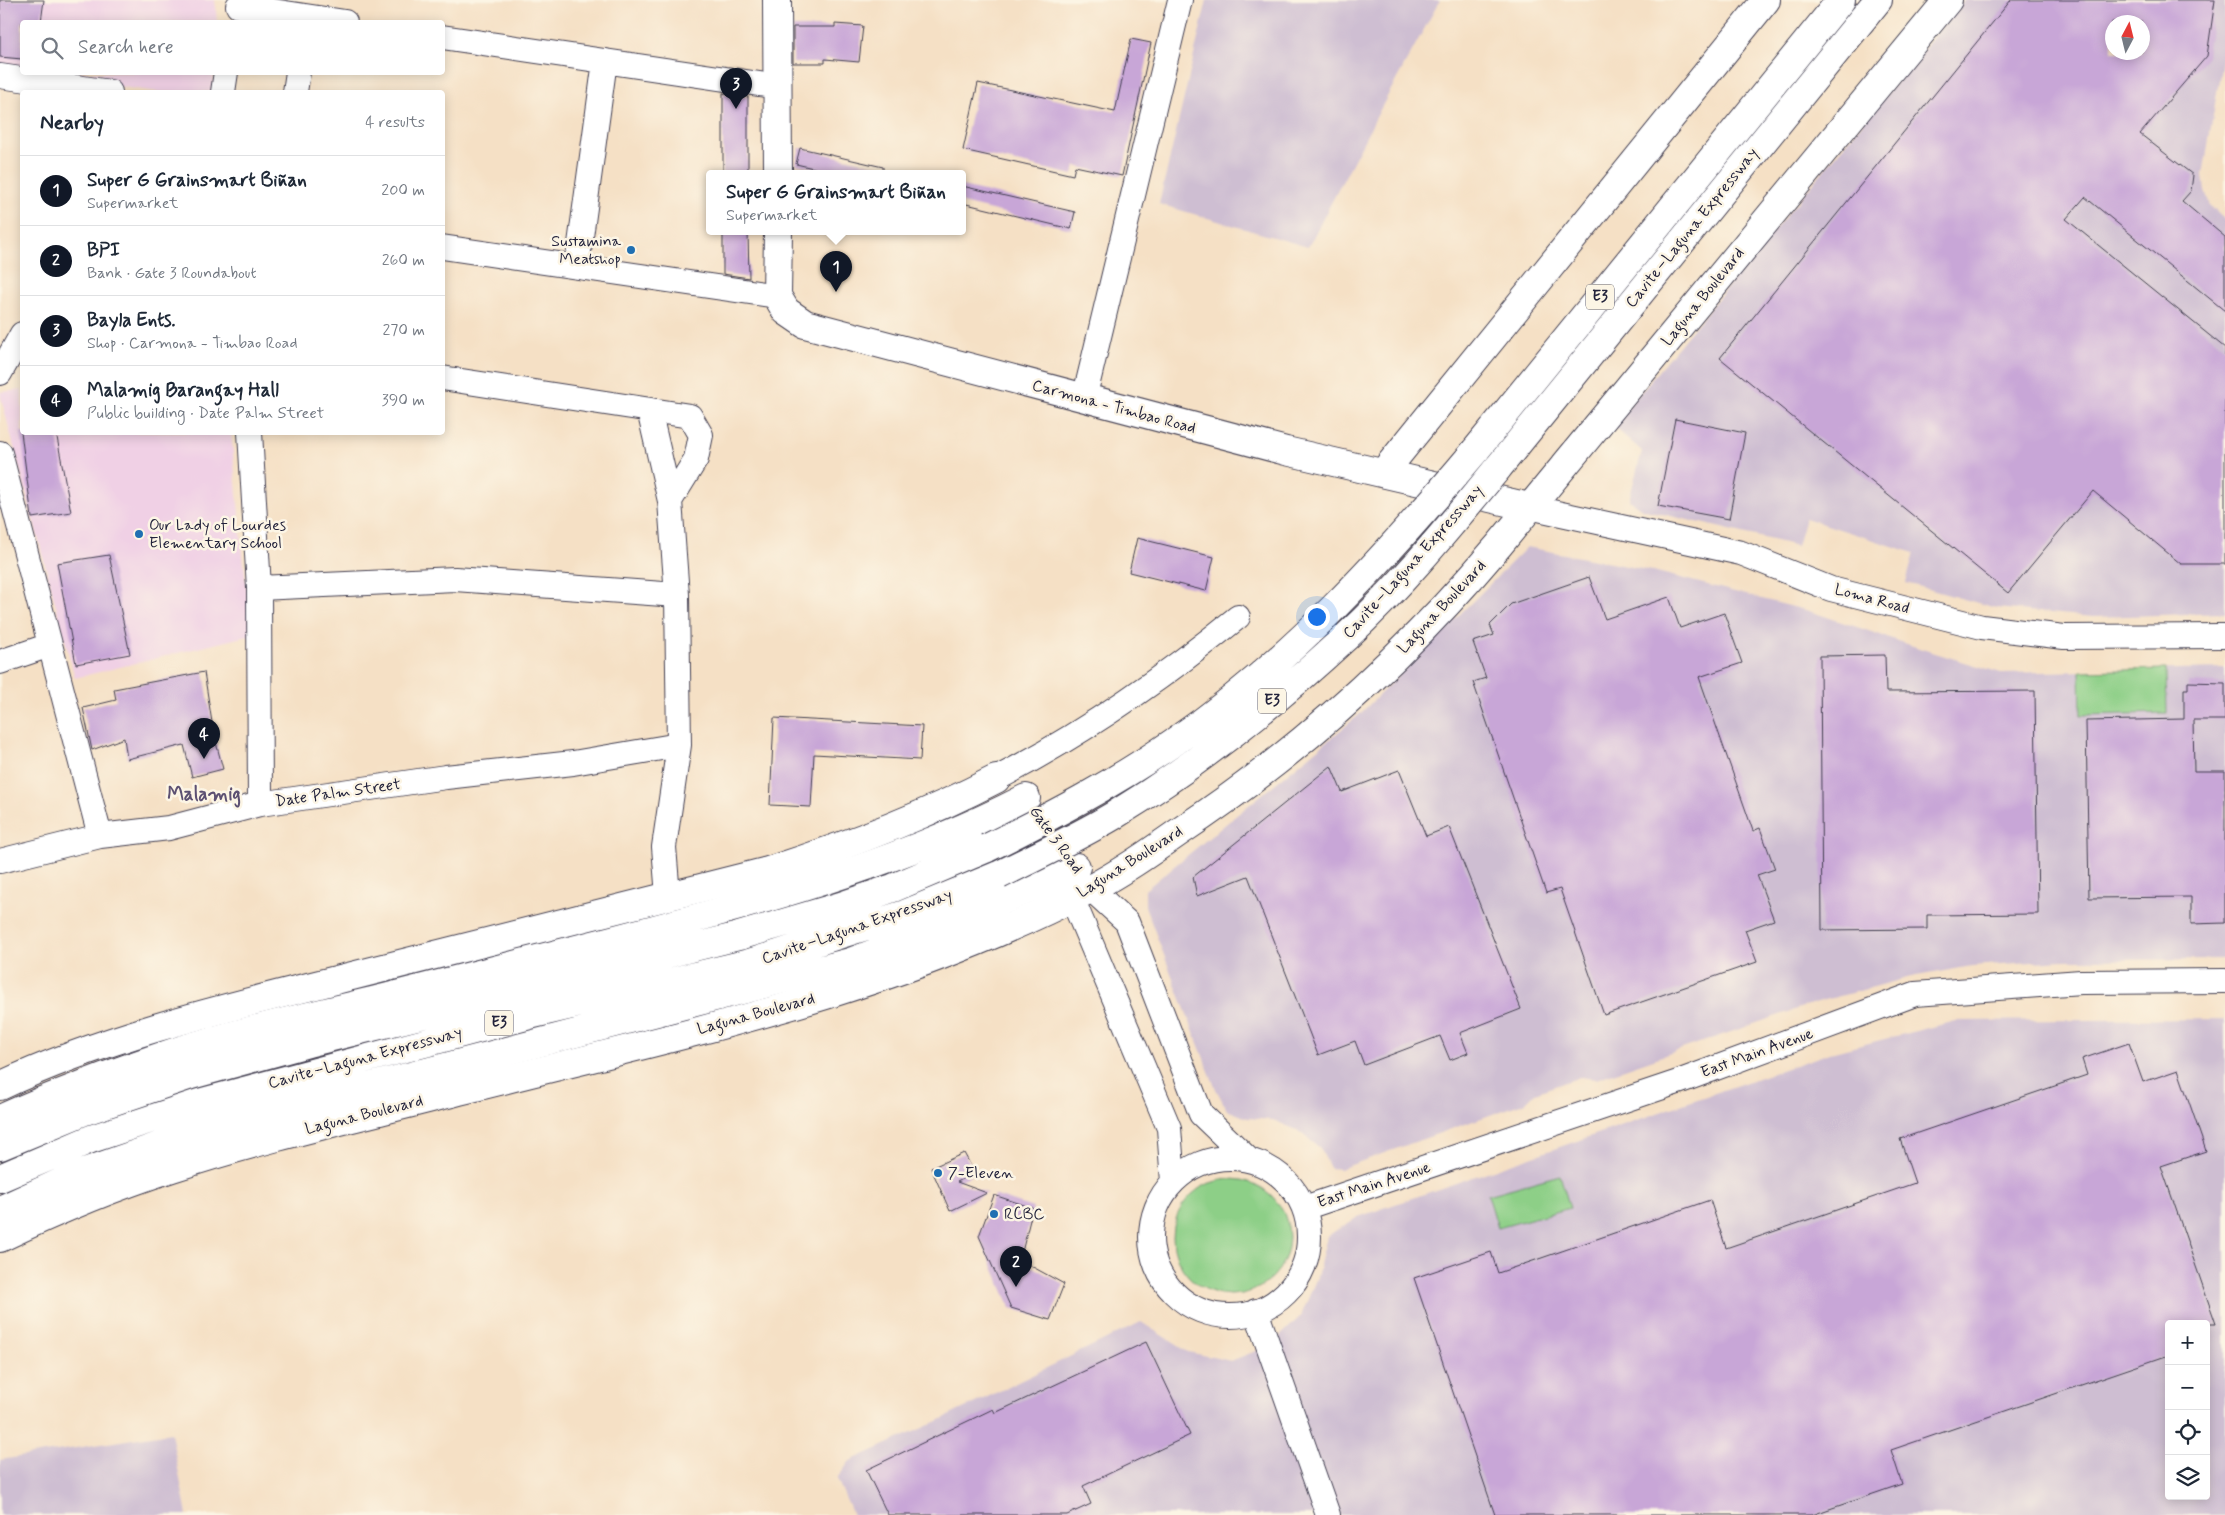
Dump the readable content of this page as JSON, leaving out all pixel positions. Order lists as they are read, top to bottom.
{
  "streets": {
    "main road": [
      "Cavite–Laguna Expressway",
      "E3",
      "Laguna Boulevard",
      "Carmona - Timbao Road",
      "Gate 3 Road"
    ],
    "street": ["Loma Road", "Date Palm Street", "East Main Avenue"]
  },
  "crossings": [
    ["Laguna Boulevard", "Carmona - Timbao Road"],
    ["Laguna Boulevard", "Loma Road"],
    ["Laguna Boulevard", "Gate 3 Road"],
    ["Carmona - Timbao Road", "Loma Road"],
    ["Gate 3 Road", "East Main Avenue"]
  ],
  "districts": ["Malamig"],
  "places": [
    "Sustamina Meatshop",
    "Our Lady of Lourdes Elementary School",
    "7-Eleven",
    "RCBC"
  ],
  "north": "top",
  "page": {
    "search": "Search here",
    "pins": [
      "3",
      "1",
      "4",
      "2"
    ],
    "heading": ["Nearby", "4 results"],
    "list": [
      {
        "mark": "1",
        "name": "Super G Grainsmart Biñan",
        "note": "Supermarket",
        "value": "200 m"
      },
      {
        "mark": "2",
        "name": "BPI",
        "note": "Bank · Gate 3 Roundabout",
        "value": "260 m"
      },
      {
        "mark": "3",
        "name": "Bayla Ents.",
        "note": "Shop · Carmona - Timbao Road",
        "value": "270 m"
      },
      {
        "mark": "4",
        "name": "Malamig Barangay Hall",
        "note": "Public building · Date Palm Street",
        "value": "390 m"
      }
    ],
    "popup": ["Super G Grainsmart Biñan", "Supermarket"],
    "map_buttons": ["+", "−"]
  }
}
